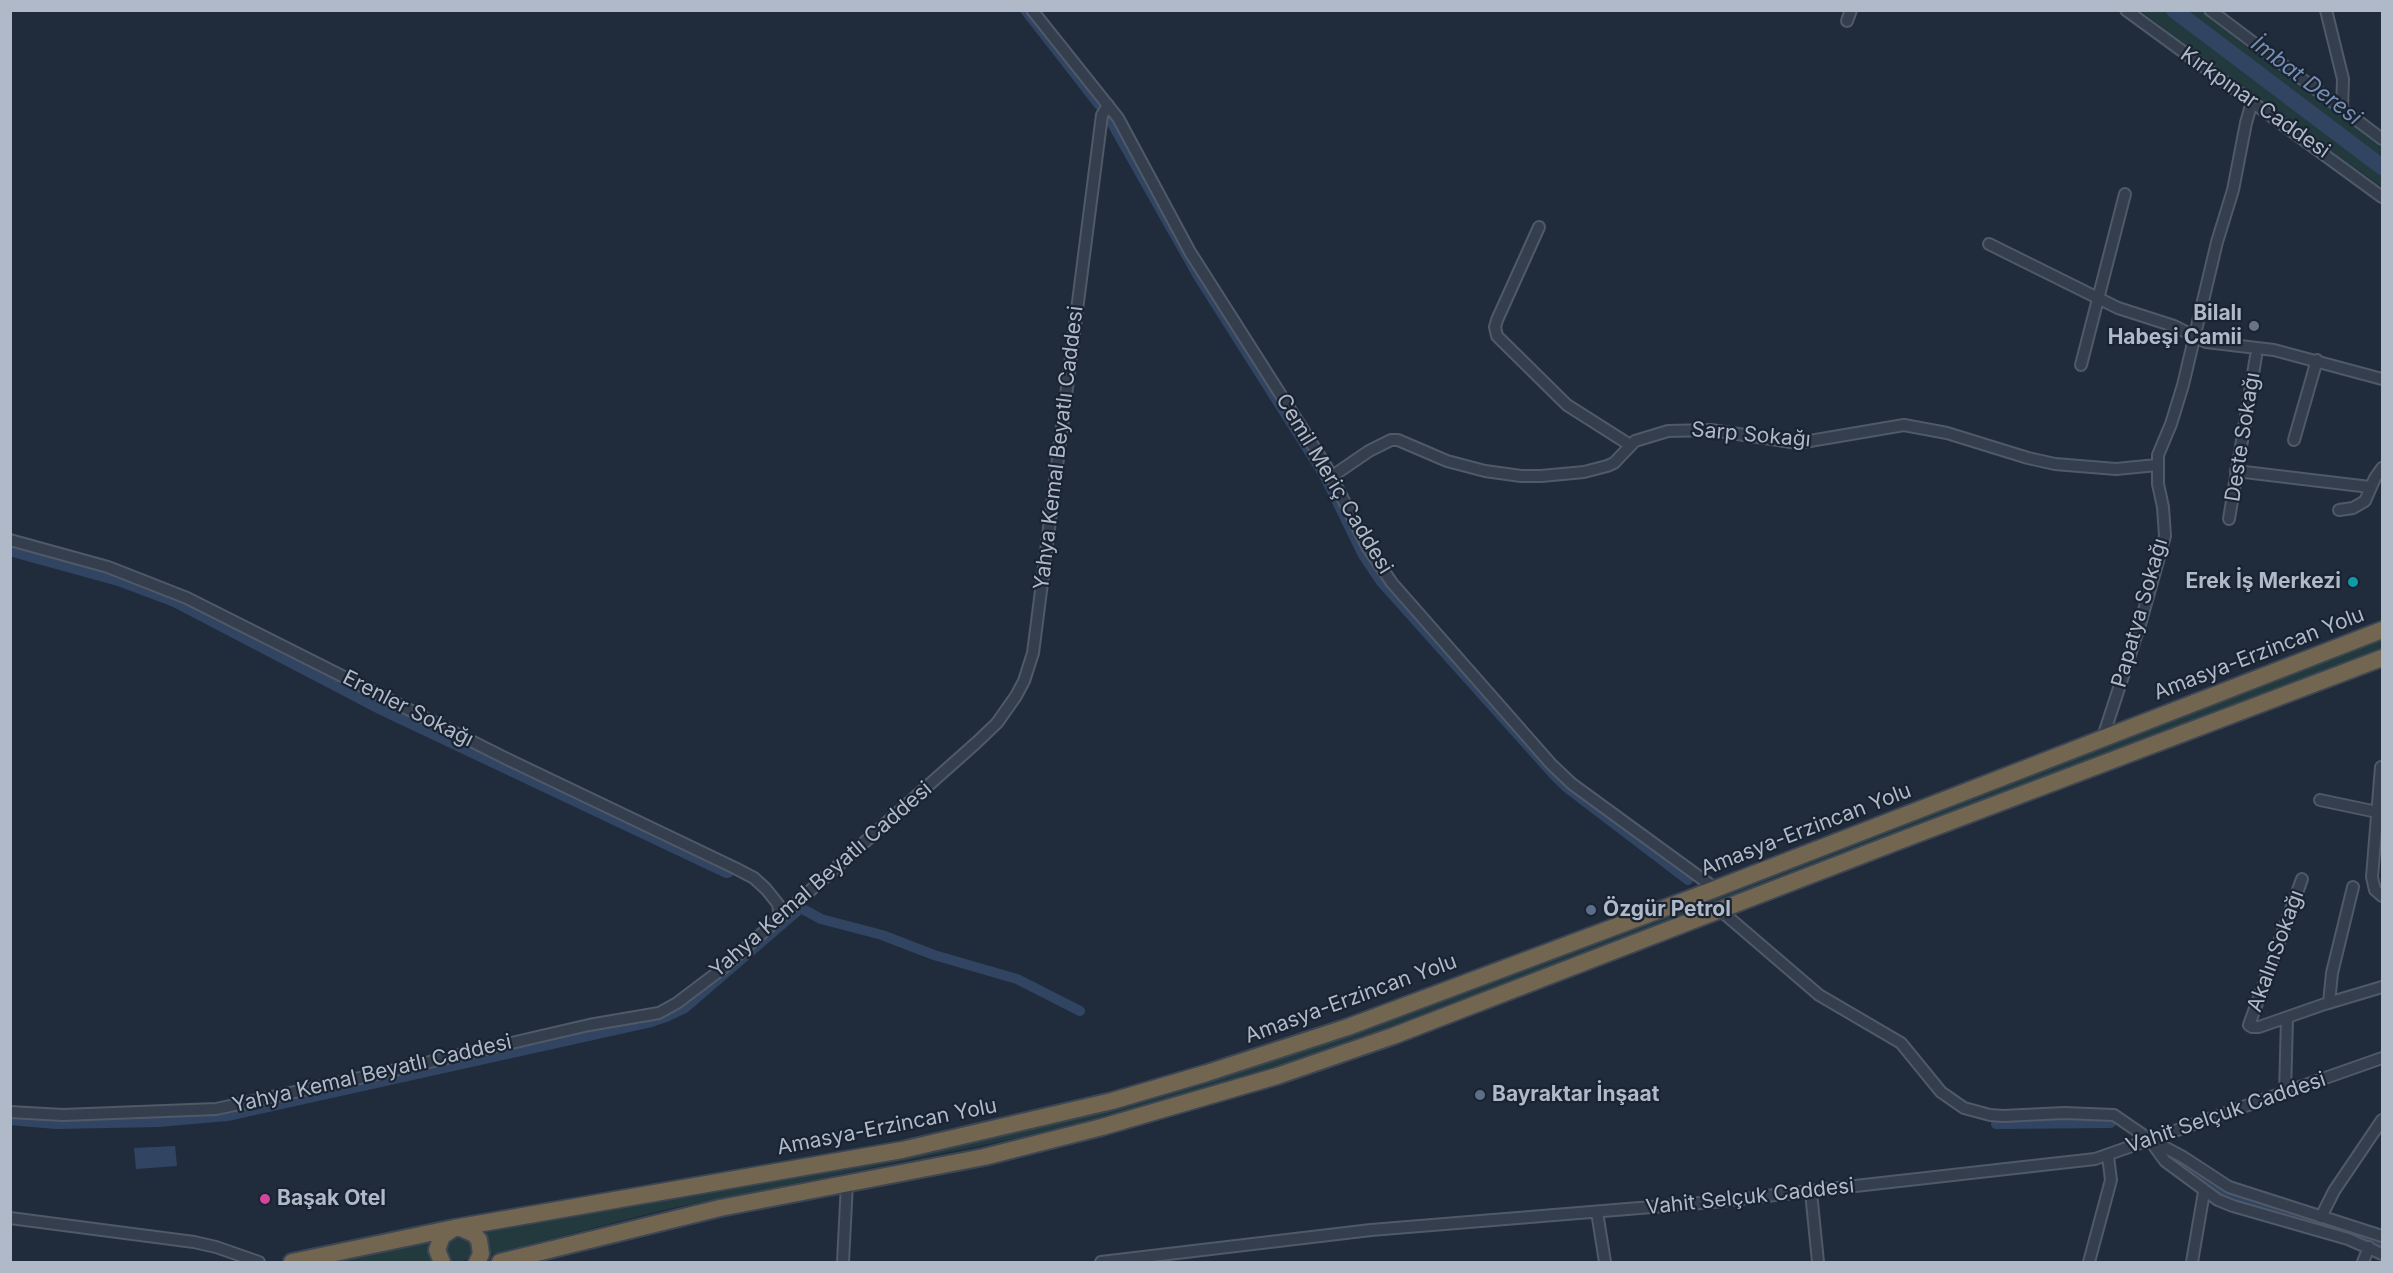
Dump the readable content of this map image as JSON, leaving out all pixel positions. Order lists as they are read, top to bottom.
{
  "streets": {
    "highway": ["Amasya-Erzincan Yolu"],
    "street": [
      "Kırkpınar Caddesi",
      "Sarp Sokağı",
      "Deste Sokağı",
      "Yahya Kemal Beyatlı Caddesi",
      "Cemil Meriç Caddesi",
      "Papatya Sokağı",
      "Erenler Sokağı",
      "AkalınSokağı",
      "Vahit Selçuk Caddesi"
    ]
  },
  "crossings": [
    ["Kırkpınar Caddesi", "Papatya Sokağı"],
    ["Sarp Sokağı", "Cemil Meriç Caddesi"],
    ["Sarp Sokağı", "Papatya Sokağı"],
    ["Yahya Kemal Beyatlı Caddesi", "Cemil Meriç Caddesi"],
    ["Yahya Kemal Beyatlı Caddesi", "Erenler Sokağı"],
    ["Cemil Meriç Caddesi", "Amasya-Erzincan Yolu"],
    ["Papatya Sokağı", "Amasya-Erzincan Yolu"]
  ],
  "water": ["İmbat Deresi"],
  "places": [
    "Bilalı Habeşi Camii",
    "Erek İş Merkezi",
    "Özgür Petrol",
    "Bayraktar İnşaat",
    "Başak Otel"
  ]
}
